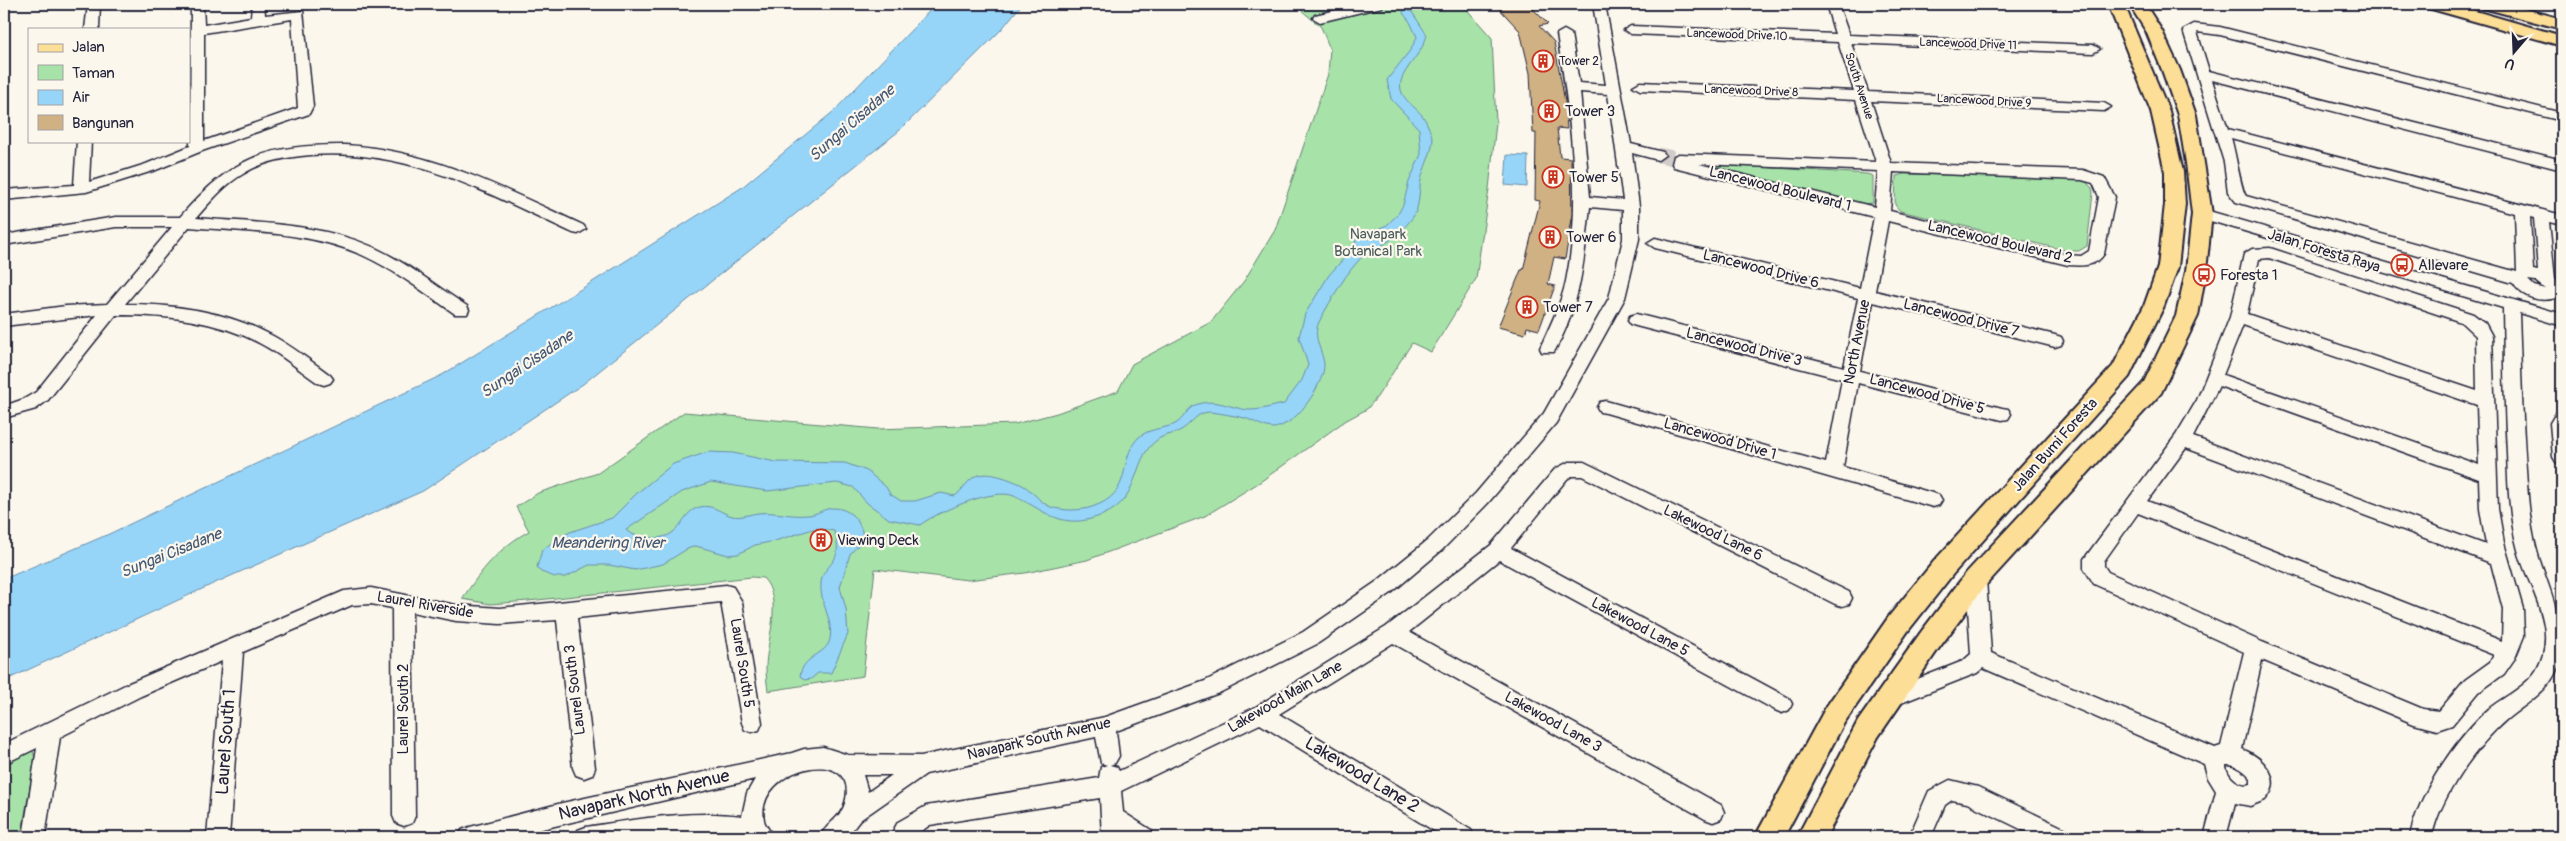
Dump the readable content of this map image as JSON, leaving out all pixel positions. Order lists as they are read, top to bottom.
{
  "streets": {
    "main road": ["Jalan Bumi Foresta"],
    "street": [
      "Lancewood Drive 10",
      "Lancewood Drive 11",
      "South Avenue",
      "Lancewood Drive 8",
      "Lancewood Drive 9",
      "Lancewood Boulevard 1",
      "Lancewood Boulevard 2",
      "Jalan Foresta Raya",
      "Lancewood Drive 6",
      "Lancewood Drive 7",
      "North Avenue",
      "Lancewood Drive 3",
      "Lancewood Drive 5",
      "Lancewood Drive 1",
      "Lakewood Lane 6",
      "Laurel Riverside",
      "Lakewood Lane 5",
      "Laurel South 5",
      "Laurel South 3",
      "Lakewood Main Lane",
      "Laurel South 2",
      "Lakewood Lane 3",
      "Navapark South Avenue",
      "Laurel South 1",
      "Lakewood Lane 2",
      "Navapark North Avenue"
    ]
  },
  "crossings": [
    ["Lancewood Drive 10", "Lancewood Drive 11"],
    ["Lancewood Drive 10", "South Avenue"],
    ["Lancewood Drive 11", "South Avenue"],
    ["South Avenue", "Lancewood Drive 8"],
    ["South Avenue", "Lancewood Drive 9"],
    ["South Avenue", "Lancewood Boulevard 1"],
    ["South Avenue", "Lancewood Boulevard 2"],
    ["South Avenue", "North Avenue"],
    ["Lancewood Drive 8", "Lancewood Drive 9"],
    ["Lancewood Boulevard 1", "Lancewood Boulevard 2"],
    ["Lancewood Boulevard 1", "North Avenue"],
    ["Lancewood Boulevard 2", "North Avenue"],
    ["Lancewood Drive 6", "Lancewood Drive 7"],
    ["Lancewood Drive 6", "North Avenue"],
    ["Lancewood Drive 7", "North Avenue"],
    ["North Avenue", "Lancewood Drive 3"],
    ["North Avenue", "Lancewood Drive 5"],
    ["North Avenue", "Lancewood Drive 1"],
    ["Lancewood Drive 3", "Lancewood Drive 5"],
    ["Lakewood Lane 6", "Lakewood Main Lane"],
    ["Laurel Riverside", "Laurel South 5"],
    ["Laurel Riverside", "Laurel South 3"],
    ["Laurel Riverside", "Laurel South 2"],
    ["Laurel Riverside", "Laurel South 1"],
    ["Lakewood Lane 5", "Lakewood Main Lane"],
    ["Lakewood Main Lane", "Lakewood Lane 3"],
    ["Lakewood Main Lane", "Lakewood Lane 2"],
    ["Navapark South Avenue", "Navapark North Avenue"]
  ],
  "water": ["Sungai Cisadane", "Meandering River"],
  "parks": ["Navapark Botanical Park"],
  "places": {
    "building": [
      "Tower 2",
      "Tower 3",
      "Tower 5",
      "Tower 6",
      "Tower 7",
      "Viewing Deck"
    ],
    "bus stop": ["Allevare", "Foresta 1"]
  },
  "legend": [
    "Jalan",
    "Taman",
    "Air",
    "Bangunan"
  ],
  "north": "bottom"
}
